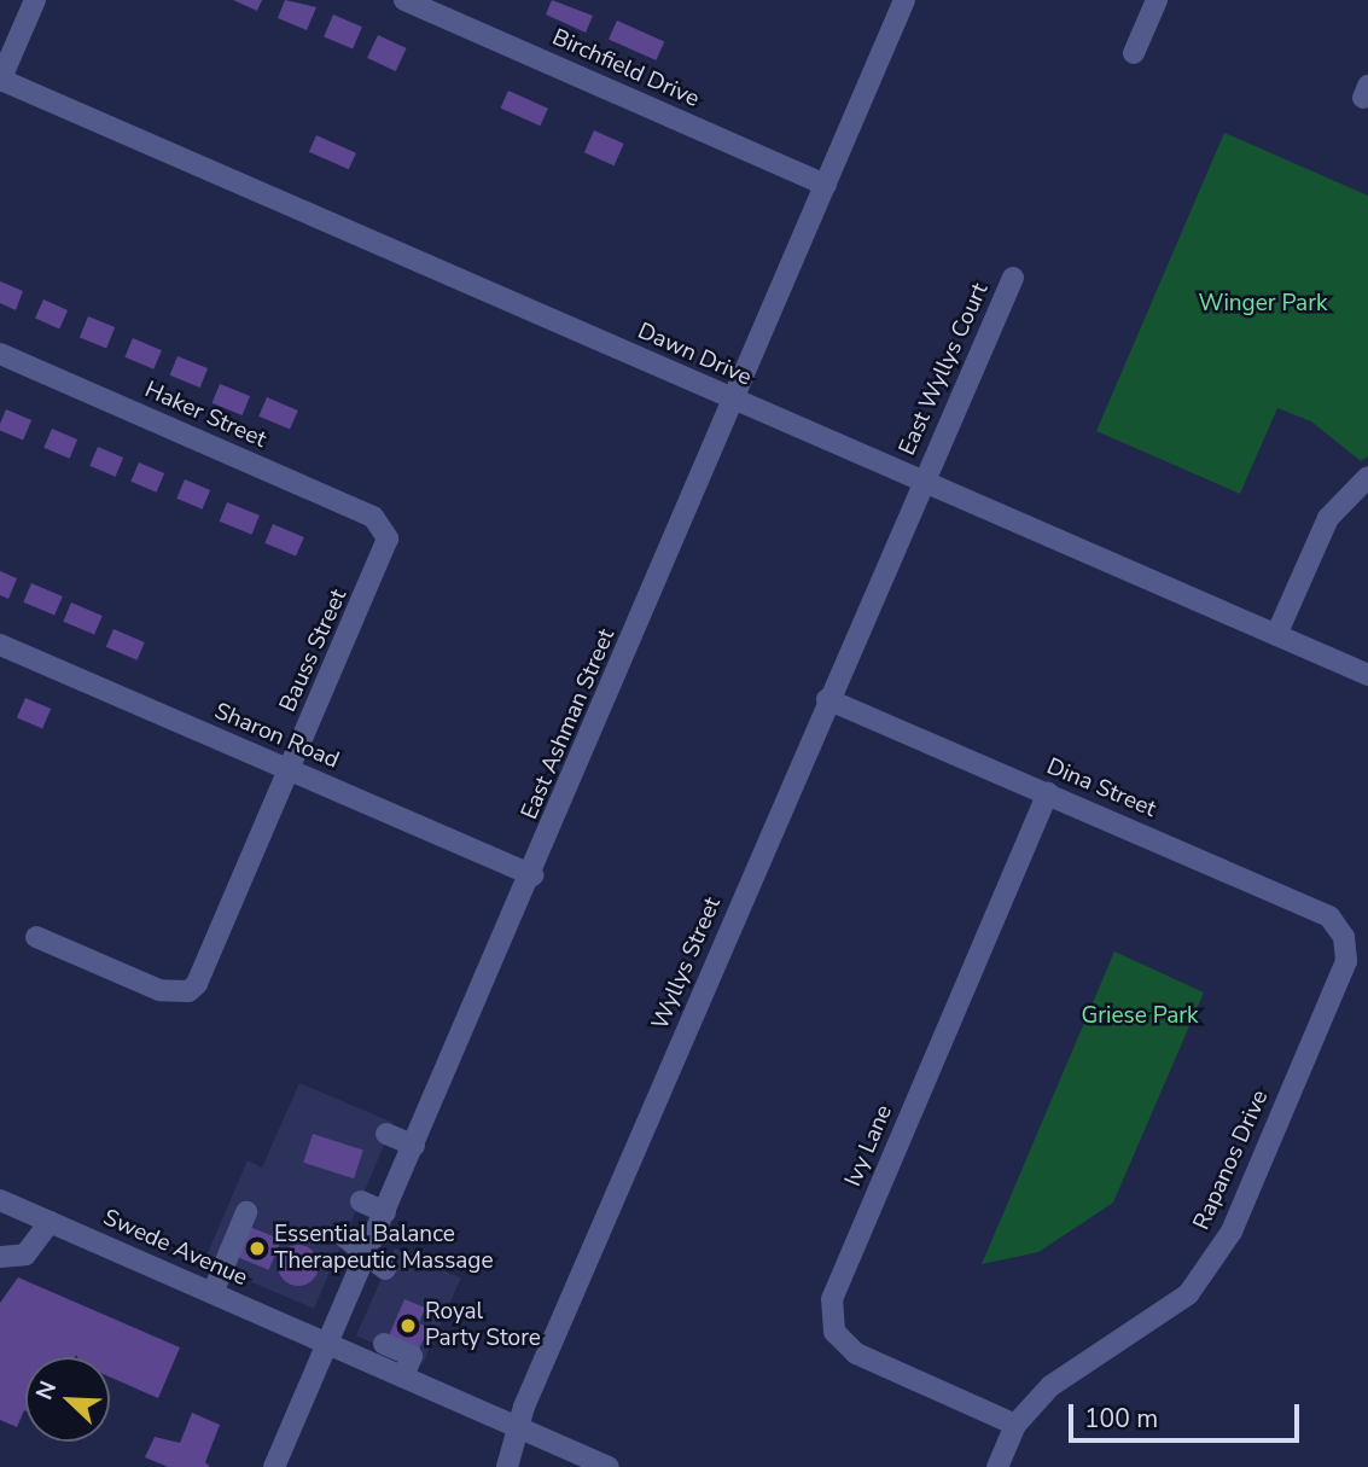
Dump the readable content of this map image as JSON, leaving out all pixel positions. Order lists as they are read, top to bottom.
{
  "streets": {
    "street": [
      "Birchfield Drive",
      "Dawn Drive",
      "East Wyllys Court",
      "Haker Street",
      "Bauss Street",
      "East Ashman Street",
      "Sharon Road",
      "Dina Street",
      "Wyllys Street",
      "Ivy Lane",
      "Rapanos Drive",
      "Swede Avenue"
    ]
  },
  "crossings": [
    ["Birchfield Drive", "East Ashman Street"],
    ["Dawn Drive", "East Wyllys Court"],
    ["Dawn Drive", "East Ashman Street"],
    ["Dawn Drive", "Wyllys Street"],
    ["East Wyllys Court", "Wyllys Street"],
    ["Haker Street", "Bauss Street"],
    ["Bauss Street", "Sharon Road"],
    ["East Ashman Street", "Sharon Road"],
    ["East Ashman Street", "Swede Avenue"],
    ["Dina Street", "Wyllys Street"],
    ["Dina Street", "Ivy Lane"],
    ["Dina Street", "Rapanos Drive"],
    ["Wyllys Street", "Swede Avenue"],
    ["Ivy Lane", "Rapanos Drive"]
  ],
  "parks": ["Winger Park", "Griese Park"],
  "places": ["Essential Balance Therapeutic Massage", "Royal Party Store"],
  "scale_bar": "100 m",
  "north": "top left"
}
